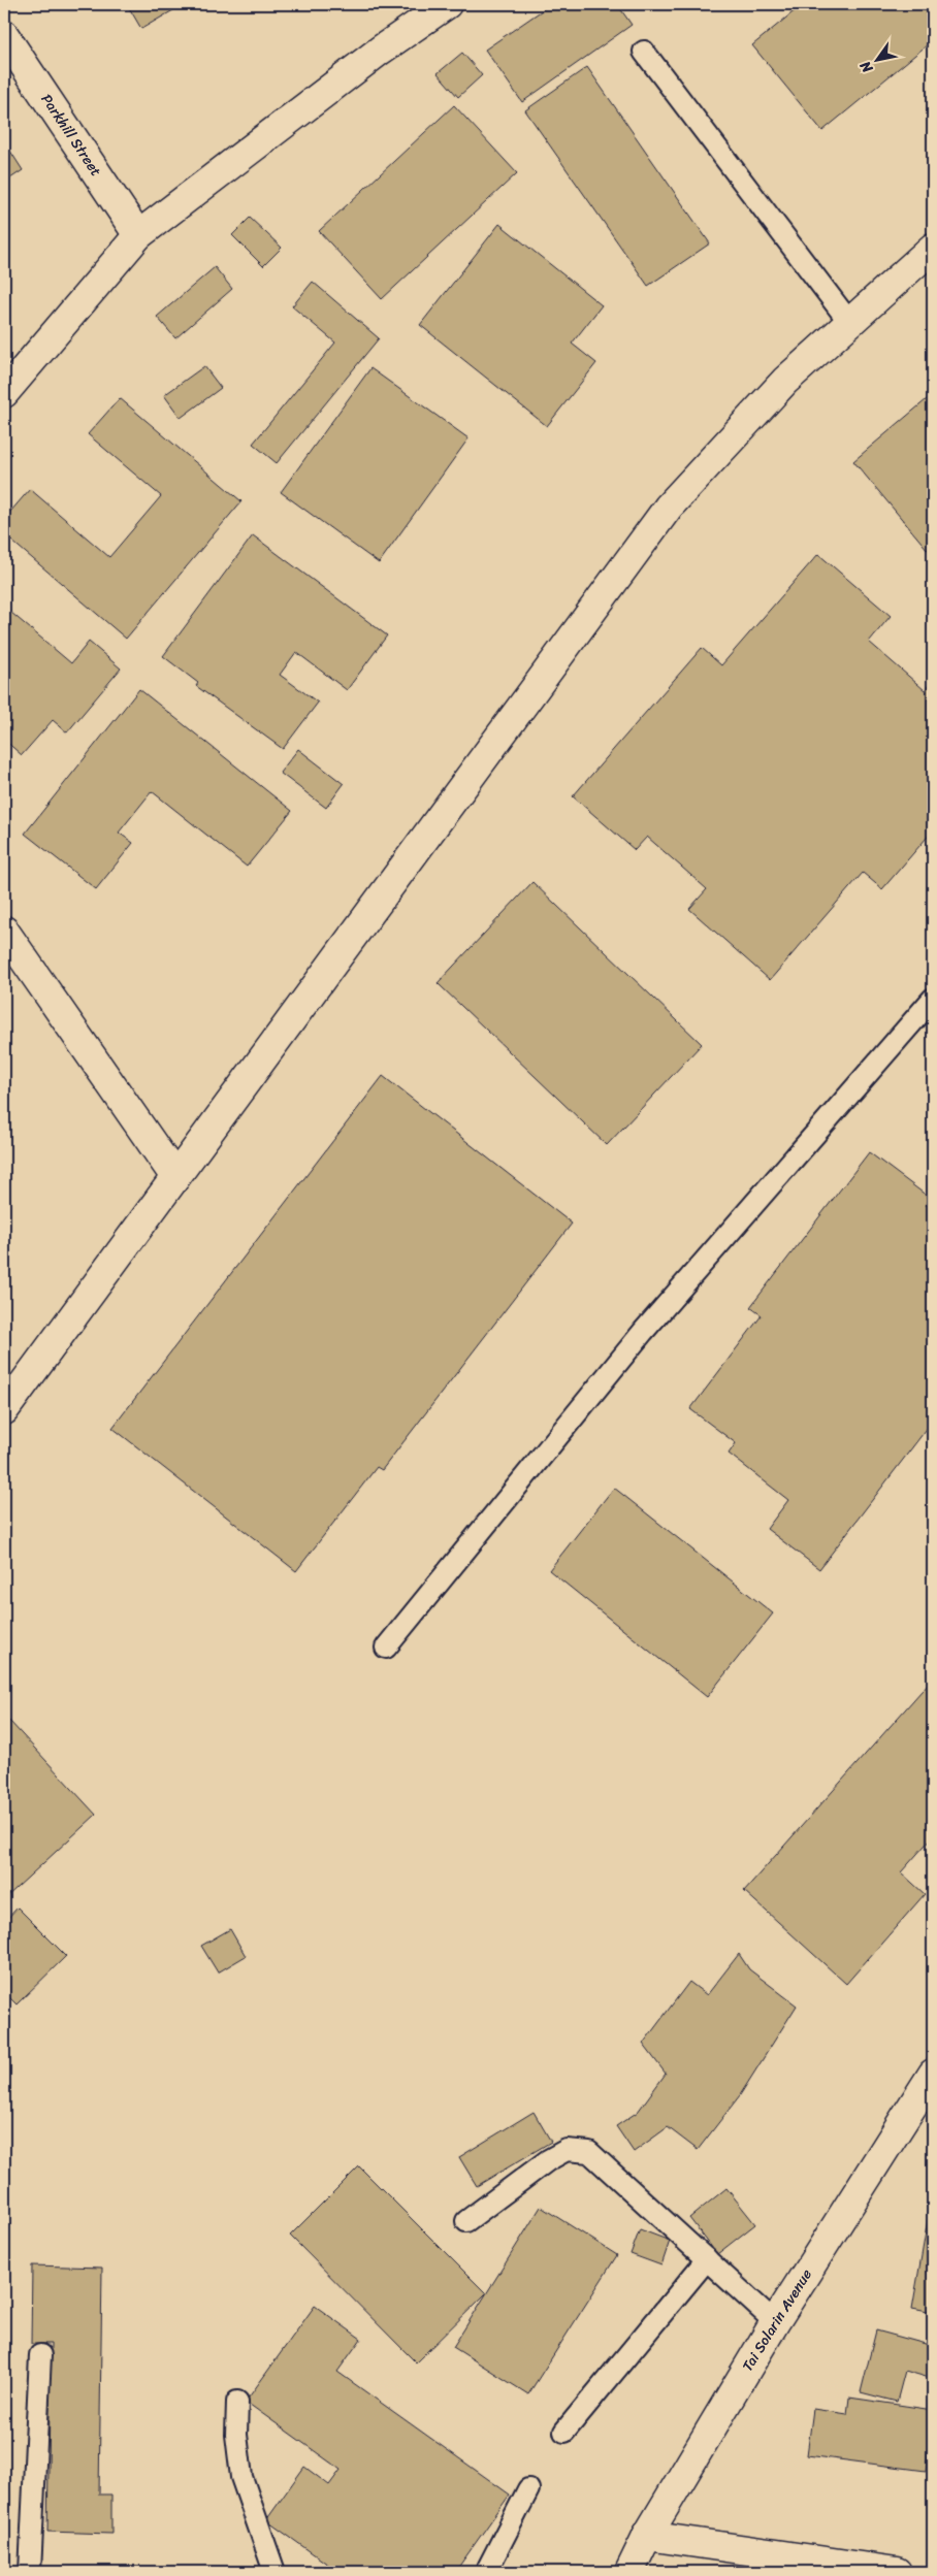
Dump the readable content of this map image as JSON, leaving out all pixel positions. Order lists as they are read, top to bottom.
{
  "streets": {
    "street": ["Parkhill Street", "Tai Solarin Avenue"]
  },
  "north": "bottom left"
}
